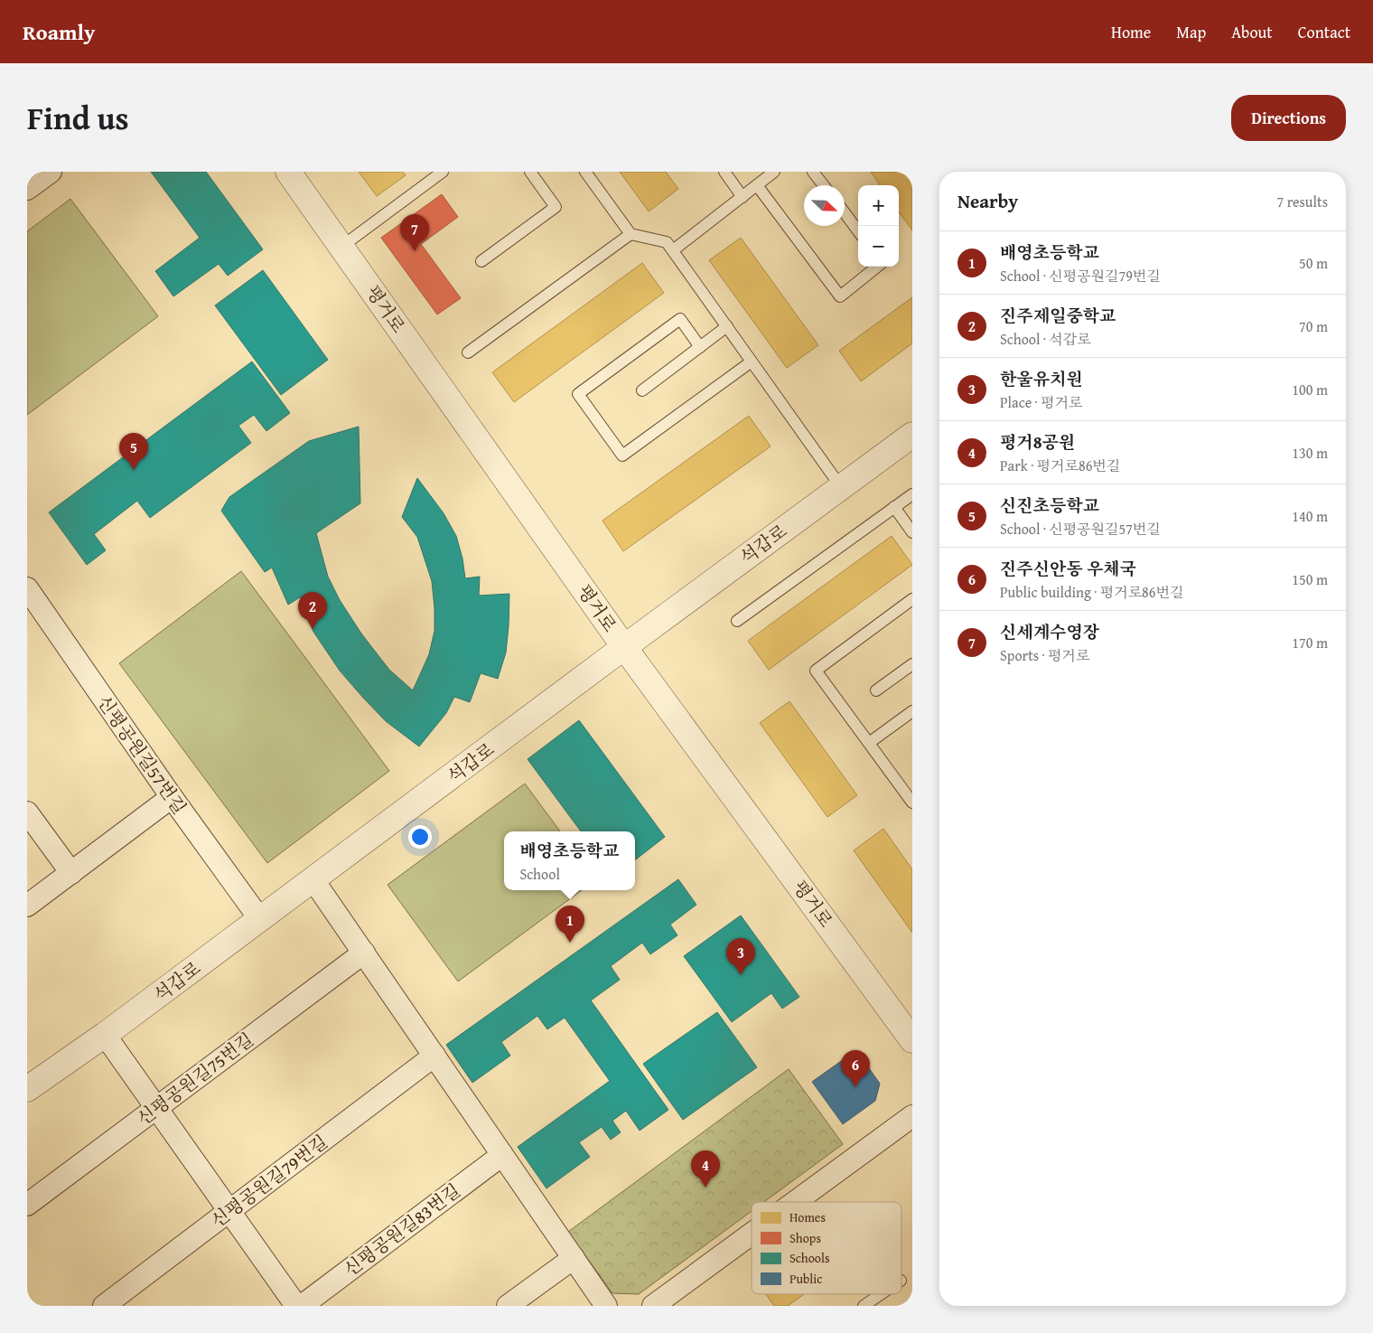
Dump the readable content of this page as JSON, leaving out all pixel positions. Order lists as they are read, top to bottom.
{
  "streets": {
    "street": [
      "평거로",
      "석갑로",
      "신평공원길57번길",
      "신평공원길75번길",
      "신평공원길79번길",
      "신평공원길83번길"
    ]
  },
  "crossings": [
    ["평거로", "석갑로"],
    ["석갑로", "신평공원길57번길"]
  ],
  "legend": [
    "Homes",
    "Shops",
    "Schools",
    "Public"
  ],
  "north": "bottom right",
  "page": {
    "header": "Roamly",
    "nav": [
      "Home",
      "Map",
      "About",
      "Contact"
    ],
    "title": "Find us",
    "buttons": "Directions",
    "heading": ["Nearby", "7 results"],
    "map_buttons": ["+", "−"],
    "pins": [
      "7",
      "5",
      "2",
      "1",
      "3",
      "6",
      "4"
    ],
    "list": [
      {
        "mark": "1",
        "name": "배영초등학교",
        "note": "School · 신평공원길79번길",
        "value": "50 m"
      },
      {
        "mark": "2",
        "name": "진주제일중학교",
        "note": "School · 석갑로",
        "value": "70 m"
      },
      {
        "mark": "3",
        "name": "한울유치원",
        "note": "Place · 평거로",
        "value": "100 m"
      },
      {
        "mark": "4",
        "name": "평거8공원",
        "note": "Park · 평거로86번길",
        "value": "130 m"
      },
      {
        "mark": "5",
        "name": "신진초등학교",
        "note": "School · 신평공원길57번길",
        "value": "140 m"
      },
      {
        "mark": "6",
        "name": "진주신안동 우체국",
        "note": "Public building · 평거로86번길",
        "value": "150 m"
      },
      {
        "mark": "7",
        "name": "신세계수영장",
        "note": "Sports · 평거로",
        "value": "170 m"
      }
    ],
    "popup": ["배영초등학교", "School"]
  }
}
